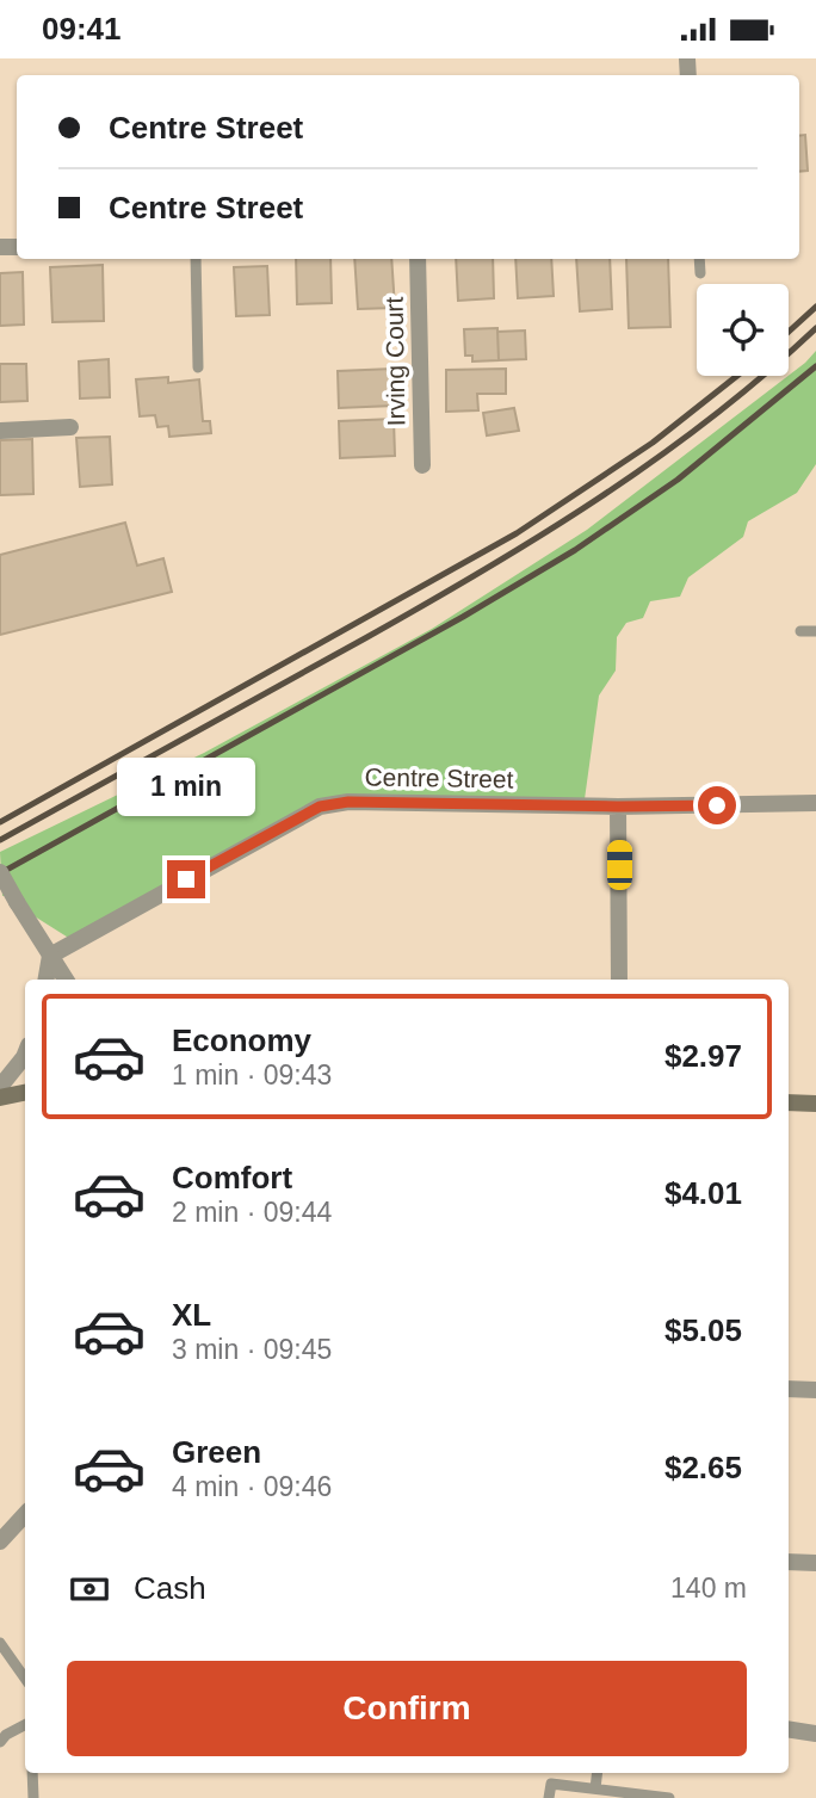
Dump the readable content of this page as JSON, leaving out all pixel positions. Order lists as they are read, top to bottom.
{
  "streets": {
    "street": ["Irving Court", "Centre Street"]
  },
  "page": {
    "status": "09:41",
    "banner": ["Centre Street", "Centre Street"],
    "bubble": "1 min",
    "list": [
      {
        "name": "Economy",
        "note": "1 min · 09:43",
        "value": "$2.97"
      },
      {
        "name": "Comfort",
        "note": "2 min · 09:44",
        "value": "$4.01"
      },
      {
        "name": "XL",
        "note": "3 min · 09:45",
        "value": "$5.05"
      },
      {
        "name": "Green",
        "note": "4 min · 09:46",
        "value": "$2.65"
      }
    ],
    "pay": ["Cash", "140 m"],
    "buttons": "Confirm"
  }
}
